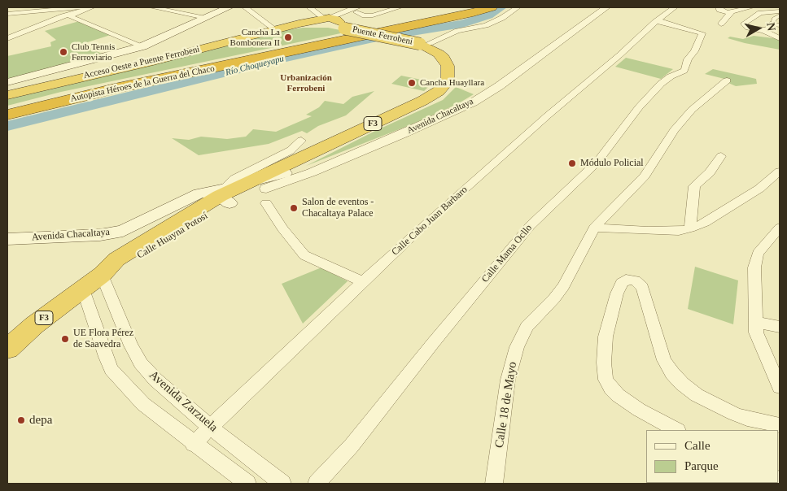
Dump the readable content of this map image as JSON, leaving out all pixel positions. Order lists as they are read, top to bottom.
{
  "streets": {
    "highway": [
      "Puente Ferrobeni",
      "Acceso Oeste a Puente Ferrobeni",
      "Autopista Héroes de la Guerra del Chaco",
      "F3",
      "Calle Huayna Potosí"
    ],
    "main road": ["Avenida Chacaltaya"],
    "street": [
      "Calle Cabo Juan Barbaro",
      "Calle Mama Ocllo",
      "Avenida Zarzuela",
      "Calle 18 de Mayo"
    ]
  },
  "crossings": [
    ["Puente Ferrobeni", "Acceso Oeste a Puente Ferrobeni"],
    ["Puente Ferrobeni", "F3"],
    ["Avenida Chacaltaya", "F3"],
    ["Avenida Chacaltaya", "Calle Huayna Potosí"],
    ["F3", "Calle Huayna Potosí"],
    ["Calle Cabo Juan Barbaro", "Calle Mama Ocllo"],
    ["Calle Cabo Juan Barbaro", "Avenida Zarzuela"],
    ["Calle Huayna Potosí", "Avenida Zarzuela"]
  ],
  "districts": ["Urbanización Ferrobeni"],
  "water": ["Río Choqueyapu"],
  "places": [
    "Cancha La Bombonera II",
    "Club Tennis Ferroviario",
    "Cancha Huayllara",
    "Módulo Policial",
    "Salon de eventos - Chacaltaya Palace",
    "UE Flora Pérez de Saavedra",
    "depa"
  ],
  "legend": ["Calle", "Parque"],
  "north": "right"
}
